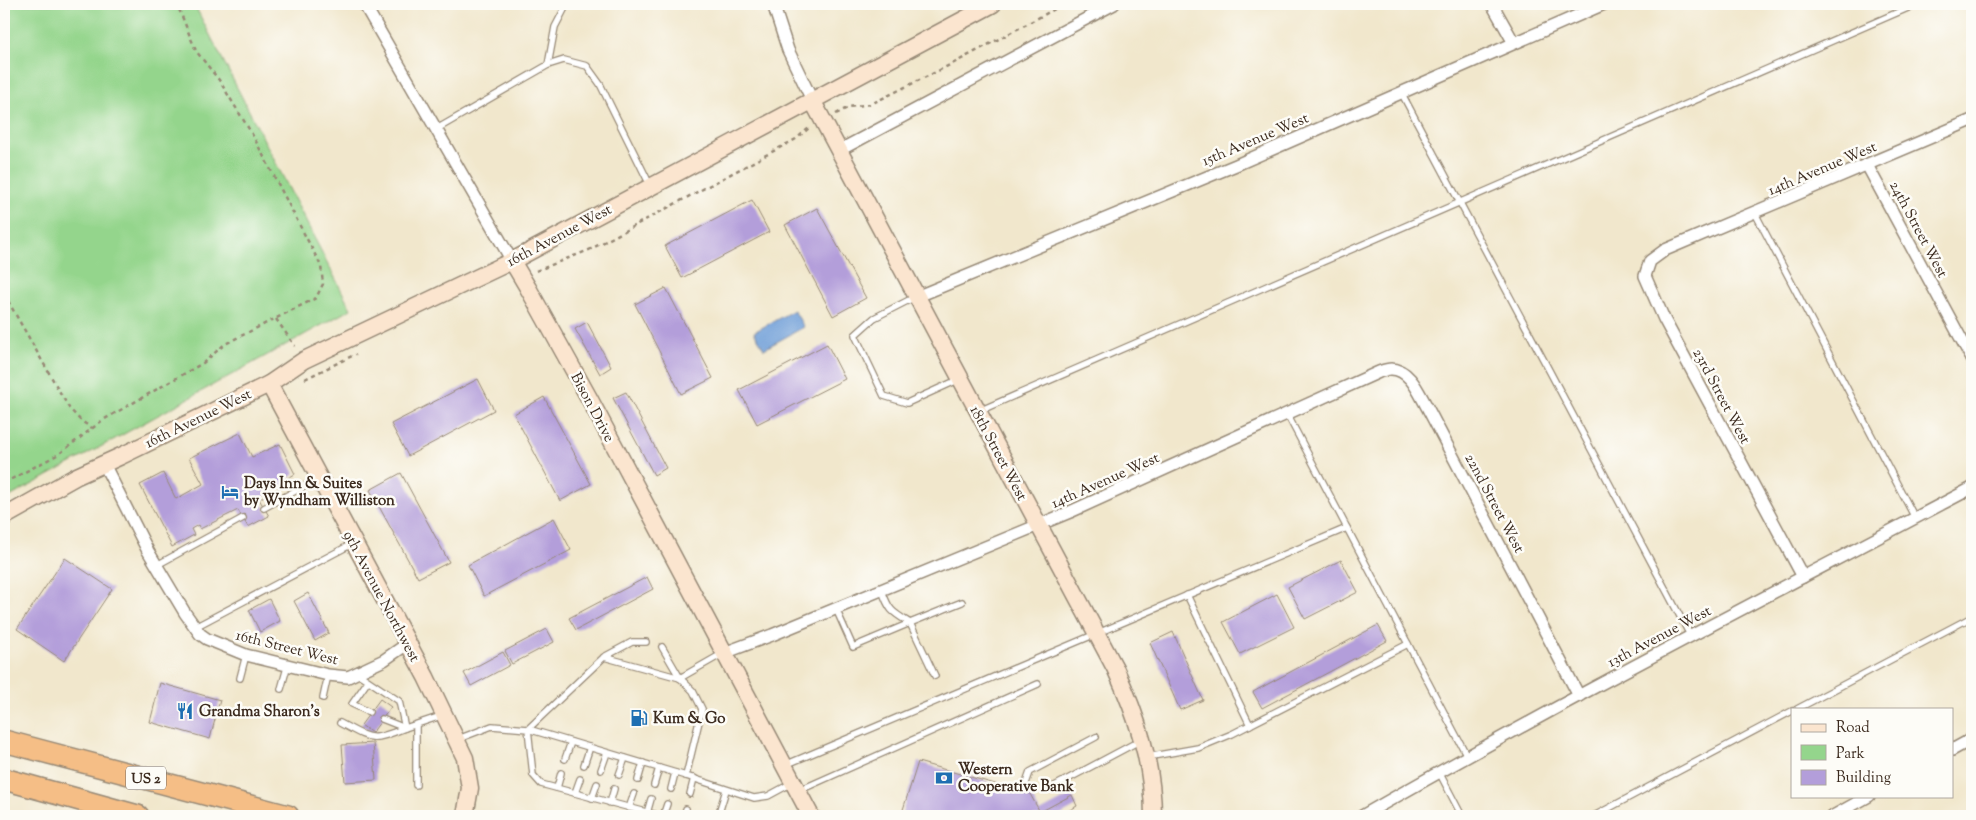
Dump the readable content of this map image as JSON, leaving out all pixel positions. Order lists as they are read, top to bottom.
{
  "streets": {
    "highway": ["US 2"],
    "street": [
      "15th Avenue West",
      "14th Avenue West",
      "24th Street West",
      "16th Avenue West",
      "23rd Street West",
      "Bison Drive",
      "18th Street West",
      "22nd Street West",
      "9th Avenue Northwest",
      "13th Avenue West",
      "16th Street West"
    ]
  },
  "crossings": [
    ["15th Avenue West", "18th Street West"],
    ["14th Avenue West", "24th Street West"],
    ["14th Avenue West", "23rd Street West"],
    ["14th Avenue West", "Bison Drive"],
    ["14th Avenue West", "18th Street West"],
    ["14th Avenue West", "22nd Street West"],
    ["16th Avenue West", "Bison Drive"],
    ["16th Avenue West", "18th Street West"],
    ["16th Avenue West", "9th Avenue Northwest"],
    ["16th Avenue West", "16th Street West"],
    ["23rd Street West", "13th Avenue West"],
    ["22nd Street West", "13th Avenue West"],
    ["9th Avenue Northwest", "16th Street West"]
  ],
  "places": {
    "hotel": ["Days Inn & Suites by Wyndham Williston"],
    "restaurant": ["Grandma Sharon's"],
    "fuel station": ["Kum & Go"],
    "bank": ["Western Cooperative Bank"]
  },
  "legend": ["Road", "Park", "Building"]
}
